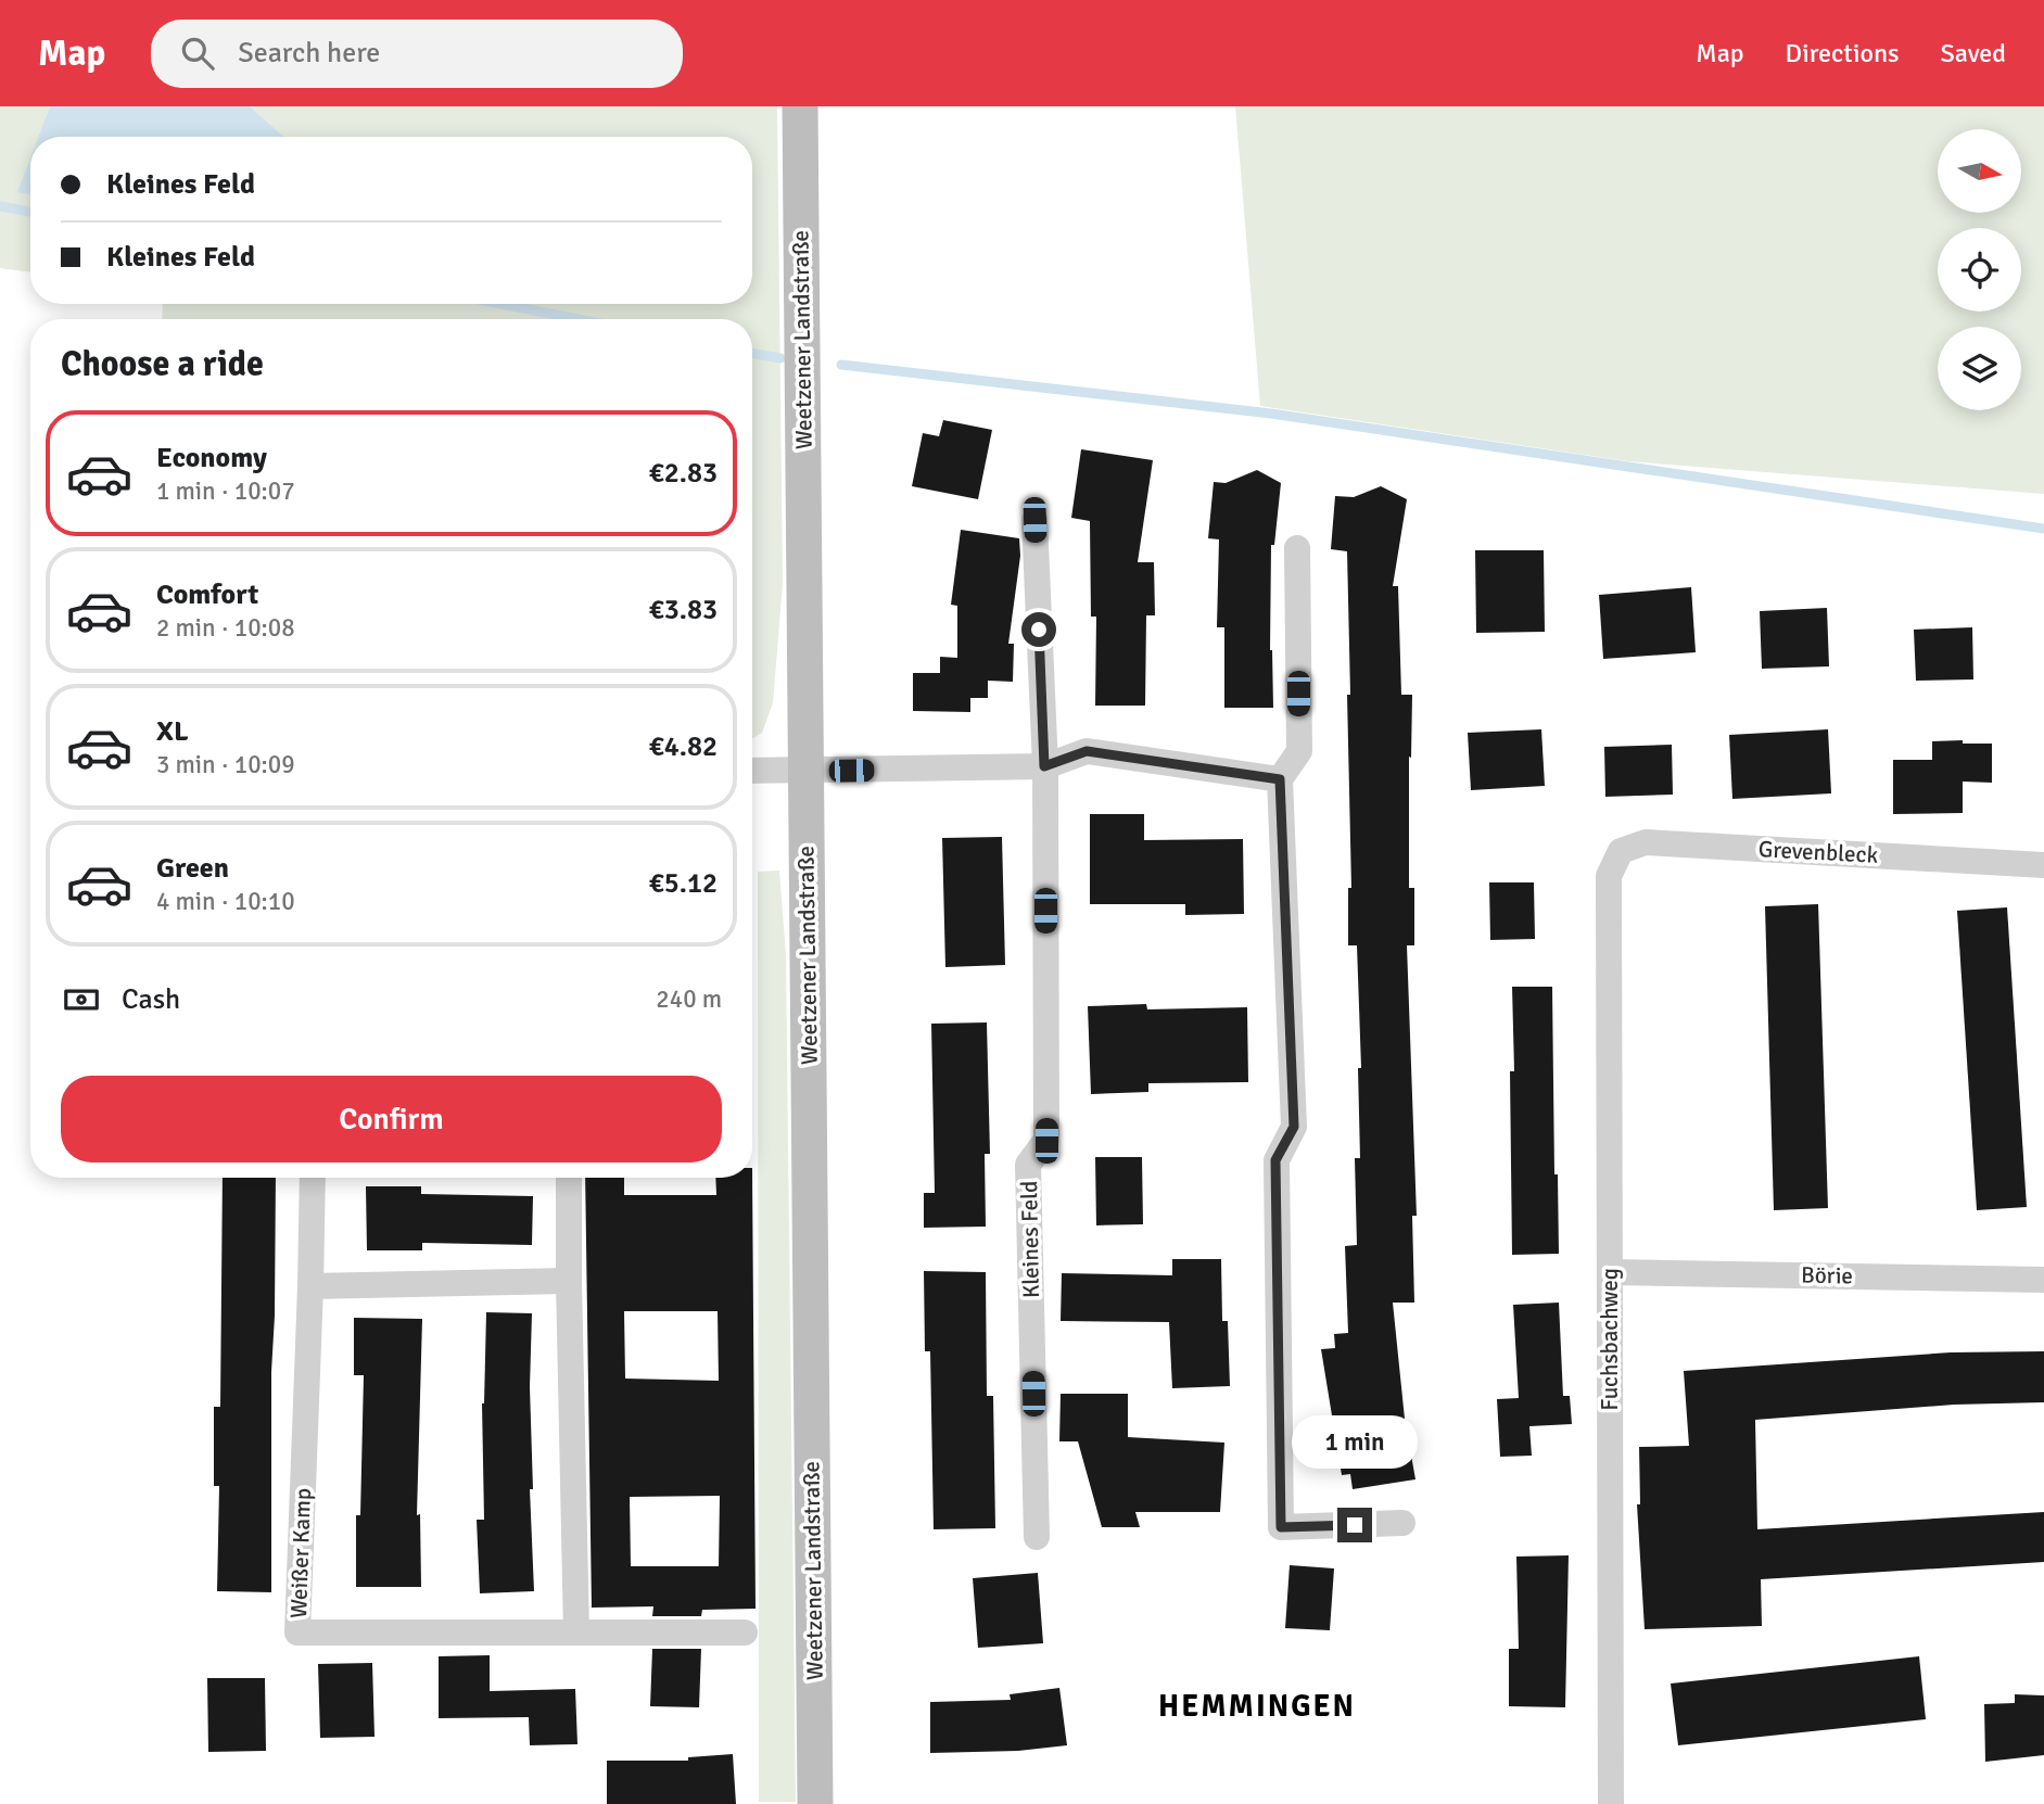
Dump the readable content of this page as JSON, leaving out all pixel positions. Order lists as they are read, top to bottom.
{
  "streets": {
    "main road": ["Weetzener Landstraße"],
    "street": [
      "Grevenbleck",
      "Kleines Feld",
      "Börie",
      "Fuchsbachweg",
      "Weißer Kamp"
    ]
  },
  "crossings": [
    ["Grevenbleck", "Fuchsbachweg"],
    ["Börie", "Fuchsbachweg"]
  ],
  "districts": ["HEMMINGEN"],
  "north": "right",
  "page": {
    "header": "Map",
    "search": "Search here",
    "nav": ["Map", "Directions", "Saved"],
    "banner": ["Kleines Feld", "Kleines Feld"],
    "heading": "Choose a ride",
    "list": [
      {
        "name": "Economy",
        "note": "1 min · 10:07",
        "value": "€2.83"
      },
      {
        "name": "Comfort",
        "note": "2 min · 10:08",
        "value": "€3.83"
      },
      {
        "name": "XL",
        "note": "3 min · 10:09",
        "value": "€4.82"
      },
      {
        "name": "Green",
        "note": "4 min · 10:10",
        "value": "€5.12"
      }
    ],
    "pay": ["Cash", "240 m"],
    "buttons": "Confirm",
    "bubble": "1 min"
  }
}
